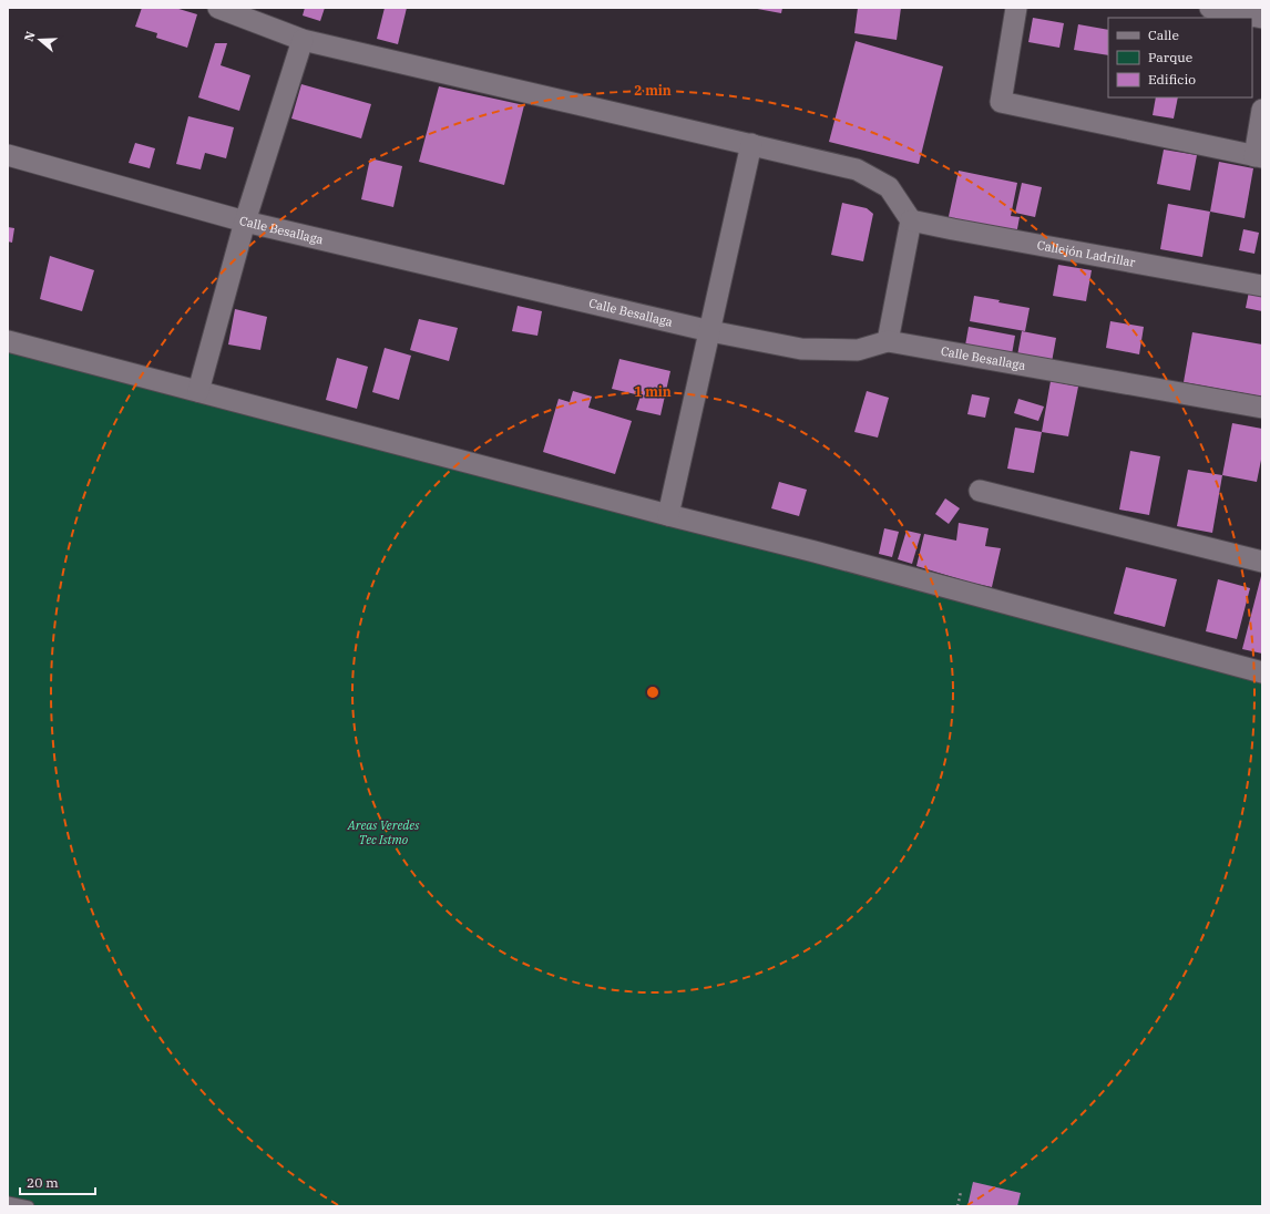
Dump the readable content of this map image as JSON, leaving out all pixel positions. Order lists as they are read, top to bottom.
{
  "streets": {
    "street": ["Calle Besallaga", "Callejón Ladrillar"]
  },
  "parks": ["Areas Veredes Tec Istmo"],
  "legend": ["Calle", "Parque", "Edificio"],
  "scale_bar": "20 m",
  "north": "left",
  "rings": ["2 min", "1 min"]
}
